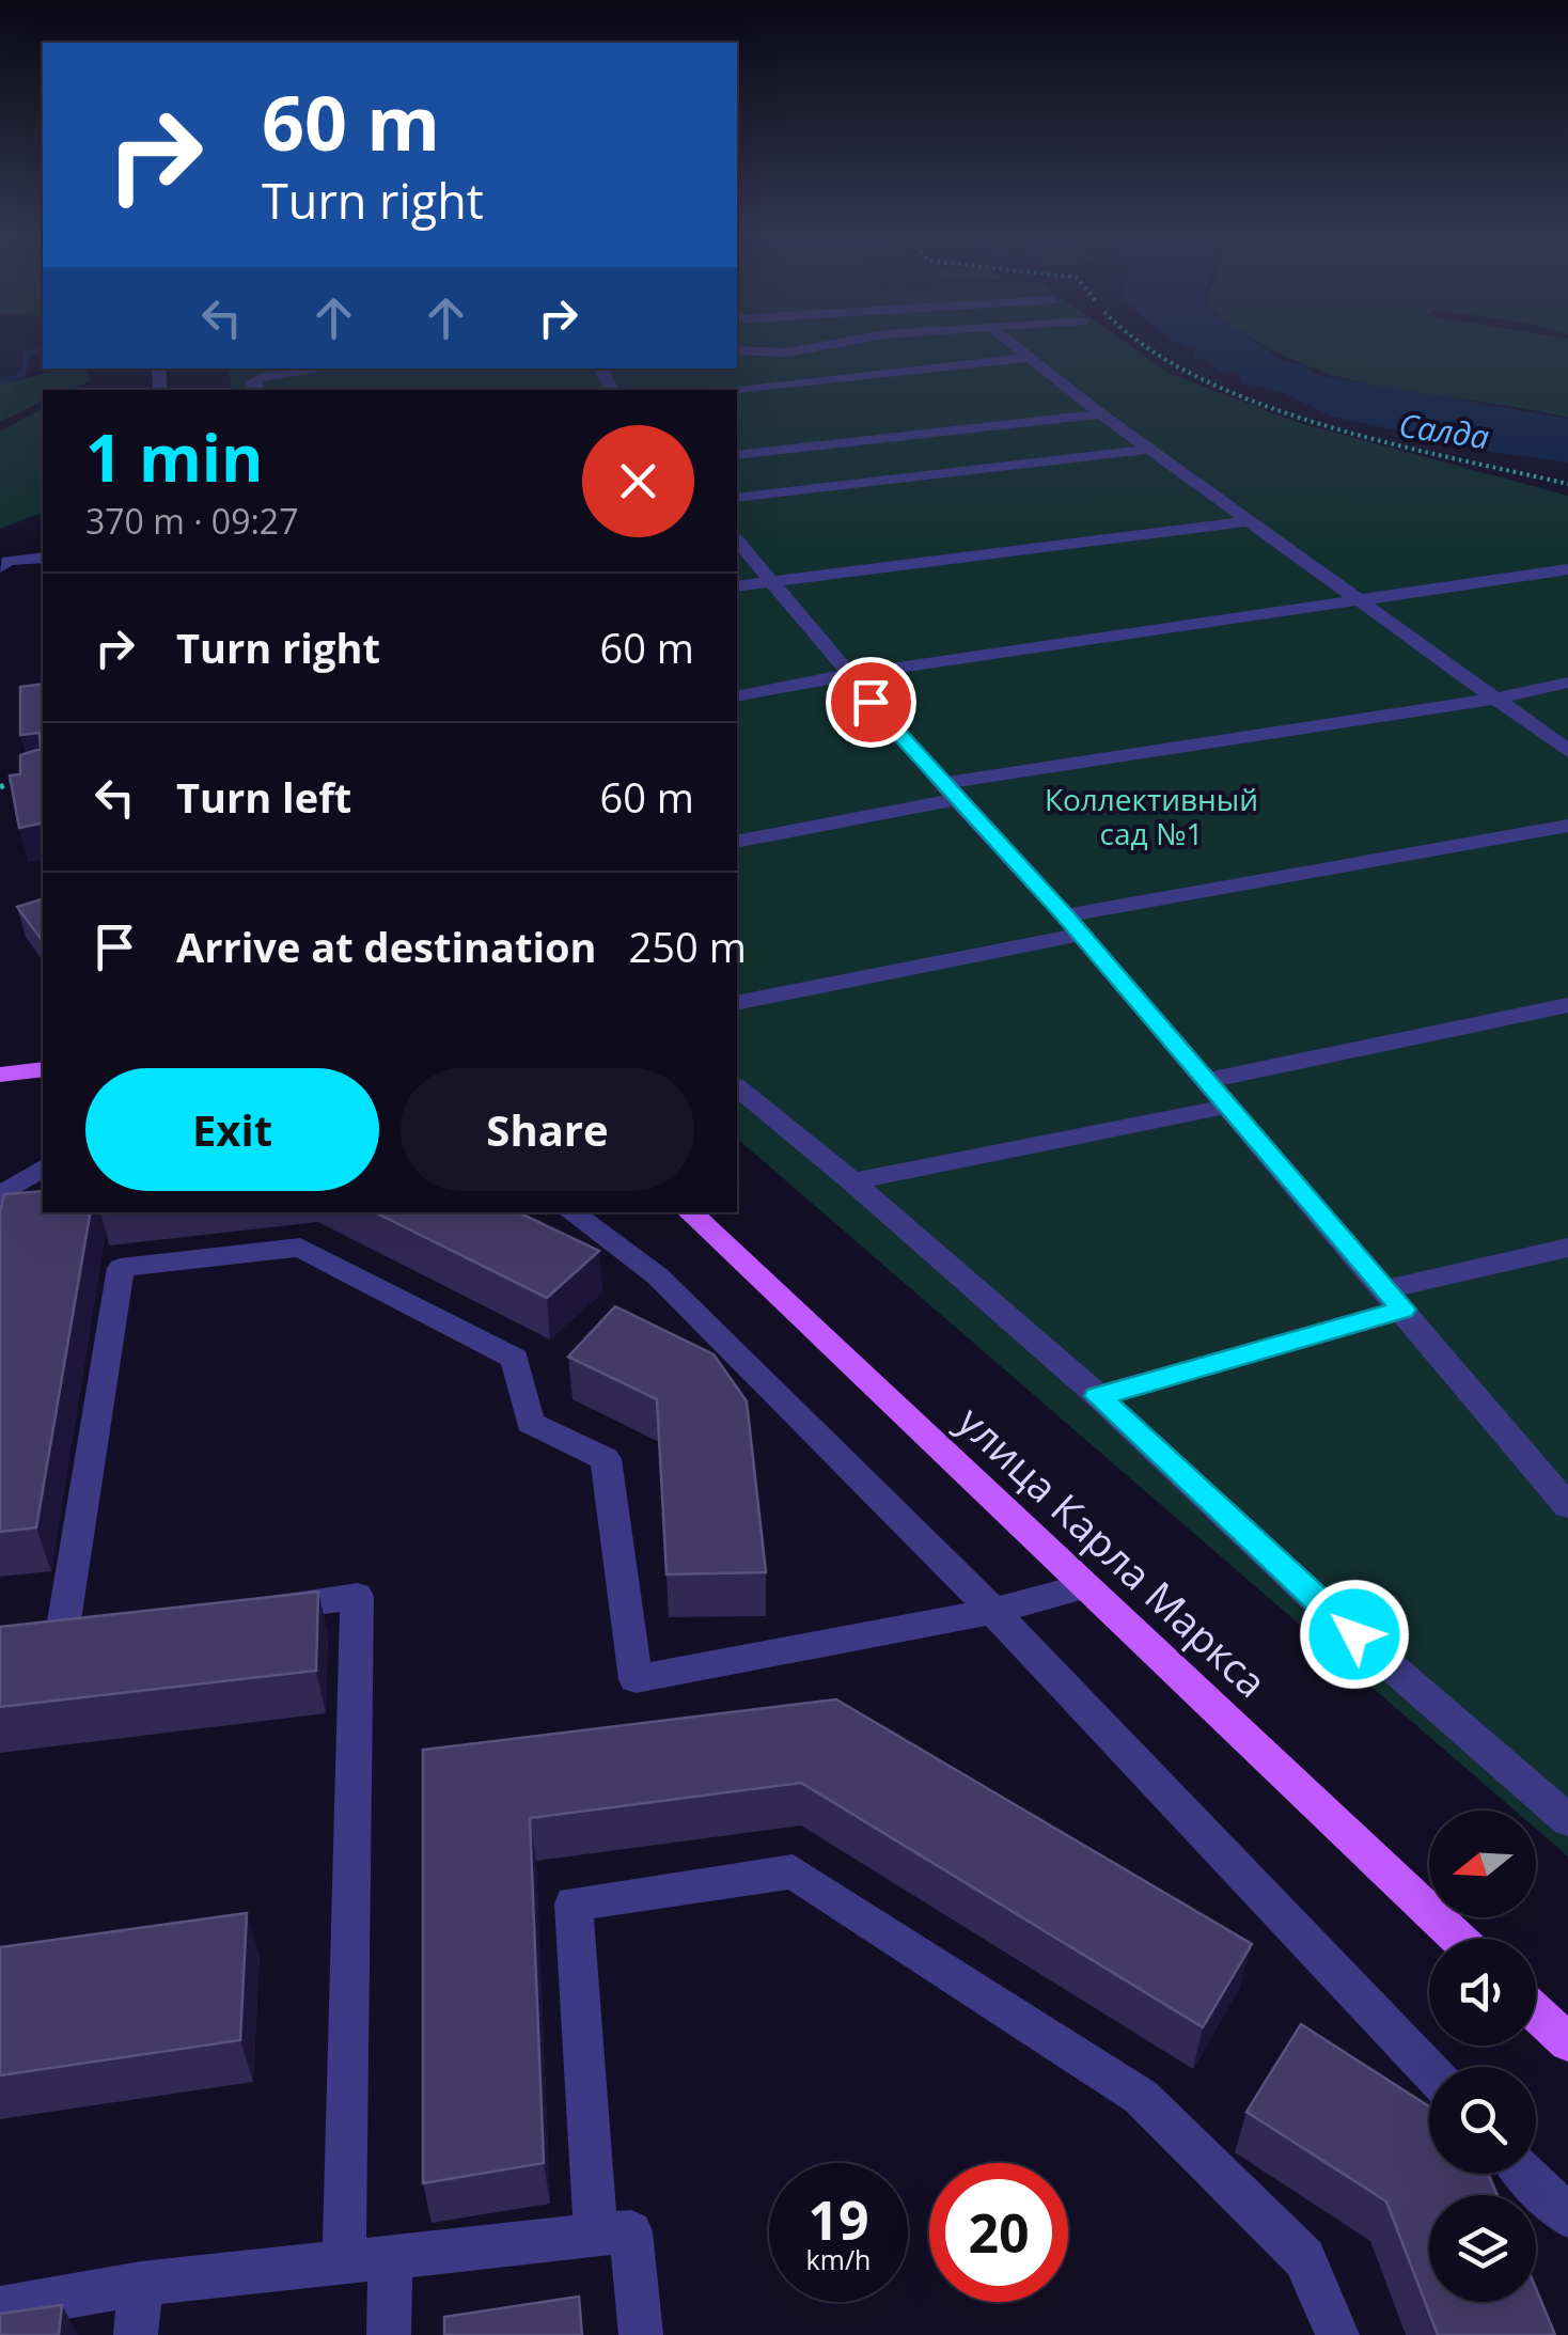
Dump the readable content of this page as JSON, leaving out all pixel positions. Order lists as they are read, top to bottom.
{
  "streets": {
    "main road": ["улица Карла Маркса"]
  },
  "water": ["Салда"],
  "parks": ["Коллективный сад №1"],
  "north": "left",
  "page": {
    "turn": ["60 m", "Turn right"],
    "heading": ["1 min", "370 m · 09:27"],
    "list": [
      {
        "name": "Turn right",
        "value": "60 m"
      },
      {
        "name": "Turn left",
        "value": "60 m"
      },
      {
        "name": "Arrive at destination",
        "value": "250 m"
      }
    ],
    "buttons": ["Exit", "Share"],
    "speed": "19 km/h",
    "limit": "20"
  }
}
